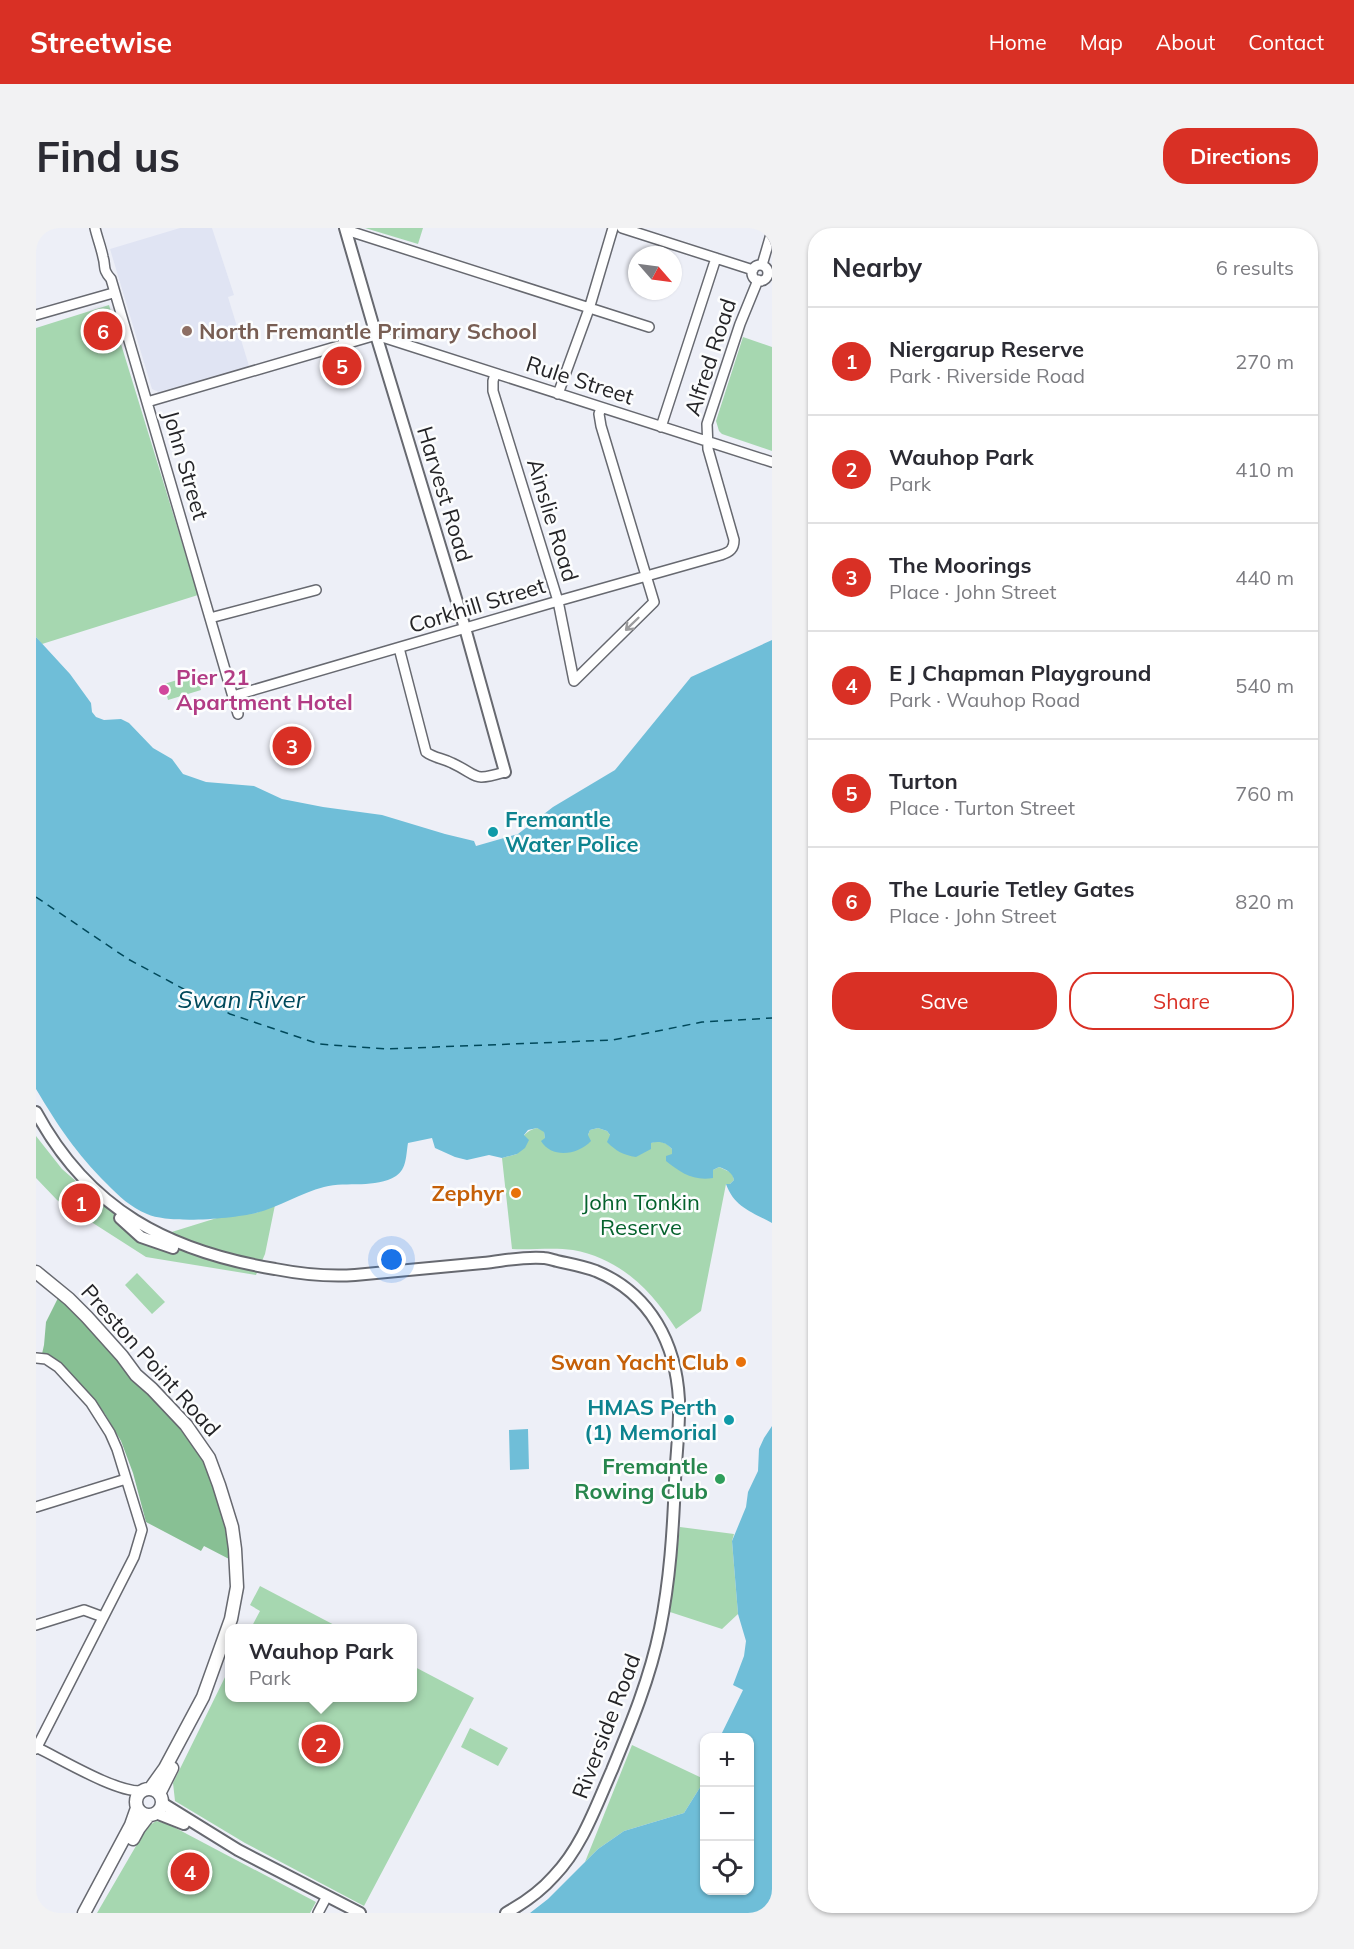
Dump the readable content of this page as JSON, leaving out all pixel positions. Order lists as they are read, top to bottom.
{
  "streets": {
    "main road": ["Preston Point Road"],
    "street": [
      "Alfred Road",
      "Rule Street",
      "John Street",
      "Harvest Road",
      "Ainslie Road",
      "Corkhill Street",
      "Riverside Road"
    ]
  },
  "crossings": [
    ["Alfred Road", "Rule Street"],
    ["Alfred Road", "Corkhill Street"],
    ["Rule Street", "Harvest Road"],
    ["Rule Street", "Ainslie Road"],
    ["John Street", "Corkhill Street"],
    ["Harvest Road", "Corkhill Street"],
    ["Ainslie Road", "Corkhill Street"]
  ],
  "water": ["Swan River"],
  "parks": ["John Tonkin Reserve"],
  "places": [
    "North Fremantle Primary School",
    "Pier 21 Apartment Hotel",
    "Fremantle Water Police",
    "Zephyr",
    "Swan Yacht Club",
    "HMAS Perth (1) Memorial",
    "Fremantle Rowing Club"
  ],
  "north": "bottom right",
  "page": {
    "header": "Streetwise",
    "nav": [
      "Home",
      "Map",
      "About",
      "Contact"
    ],
    "buttons": [
      "Directions",
      ["Save", "Share"]
    ],
    "title": "Find us",
    "heading": ["Nearby", "6 results"],
    "list": [
      {
        "mark": "1",
        "name": "Niergarup Reserve",
        "note": "Park · Riverside Road",
        "value": "270 m"
      },
      {
        "mark": "2",
        "name": "Wauhop Park",
        "note": "Park",
        "value": "410 m"
      },
      {
        "mark": "3",
        "name": "The Moorings",
        "note": "Place · John Street",
        "value": "440 m"
      },
      {
        "mark": "4",
        "name": "E J Chapman Playground",
        "note": "Park · Wauhop Road",
        "value": "540 m"
      },
      {
        "mark": "5",
        "name": "Turton",
        "note": "Place · Turton Street",
        "value": "760 m"
      },
      {
        "mark": "6",
        "name": "The Laurie Tetley Gates",
        "note": "Place · John Street",
        "value": "820 m"
      }
    ],
    "pins": [
      "6",
      "5",
      "3",
      "1",
      "2",
      "4"
    ],
    "popup": ["Wauhop Park", "Park"],
    "map_buttons": ["+", "−"]
  }
}
